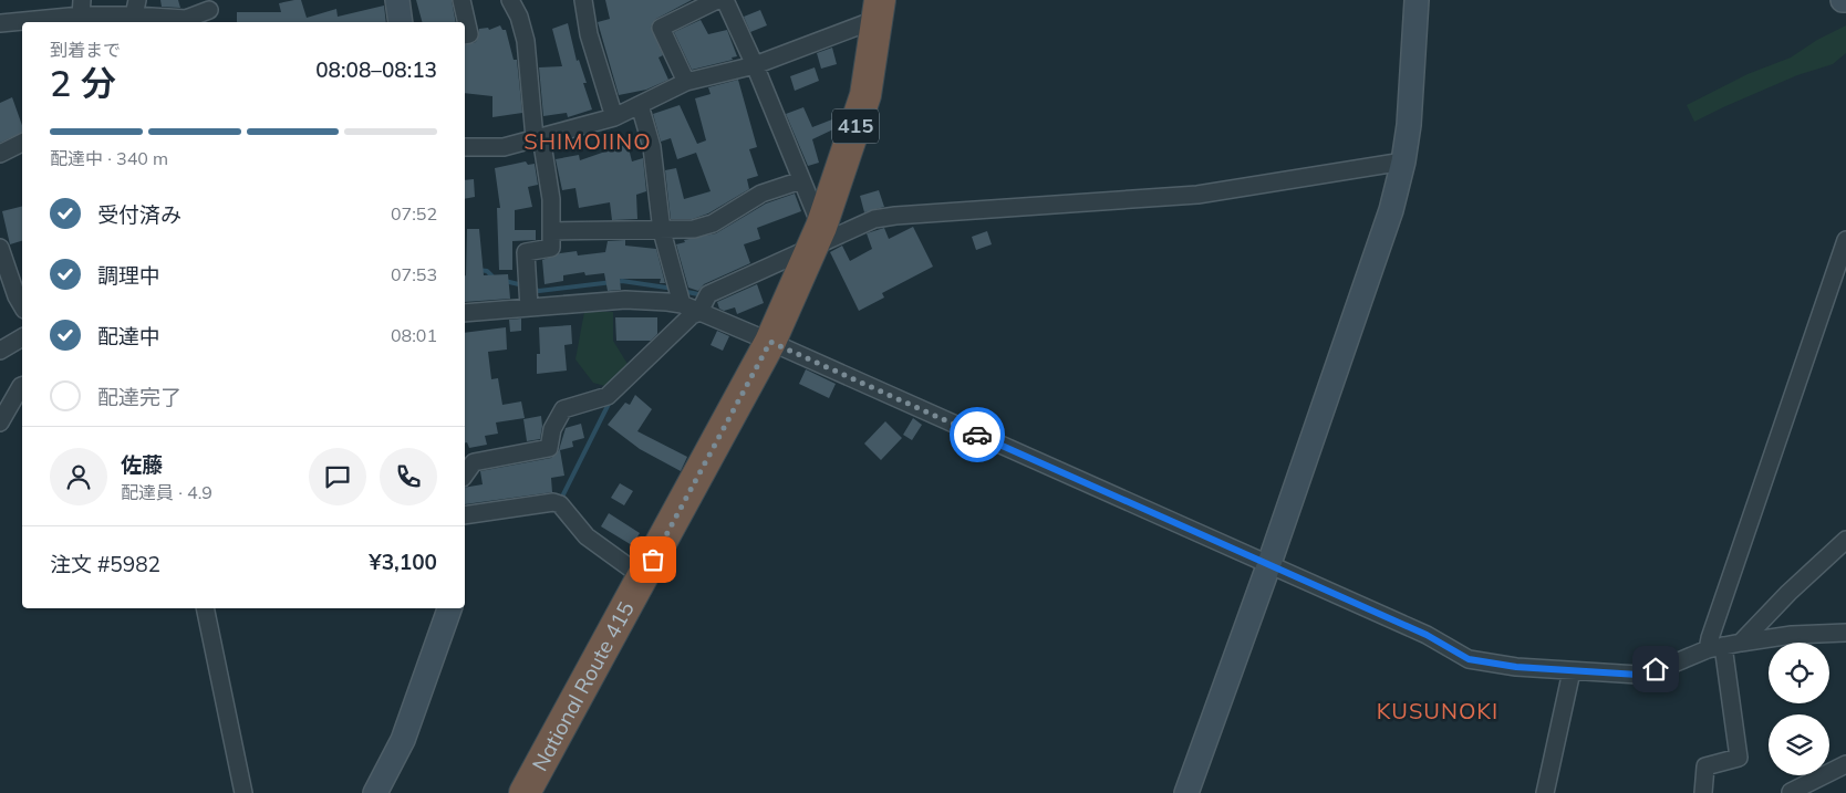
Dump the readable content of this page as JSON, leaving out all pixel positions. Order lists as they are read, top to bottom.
{
  "streets": {
    "highway": ["415", "National Route 415"]
  },
  "districts": ["SHIMOIINO", "KUSUNOKI"],
  "page": {
    "heading": ["2 分", "到着まで", "08:08–08:13"],
    "panel": [
      "佐藤",
      "配達員 · 4.9",
      "注文 #5982",
      "¥3,100"
    ],
    "bar": "配達中 · 340 m",
    "list": [
      ["受付済み", "07:52"],
      ["調理中", "07:53"],
      ["配達中", "08:01"],
      "配達完了"
    ]
  }
}
